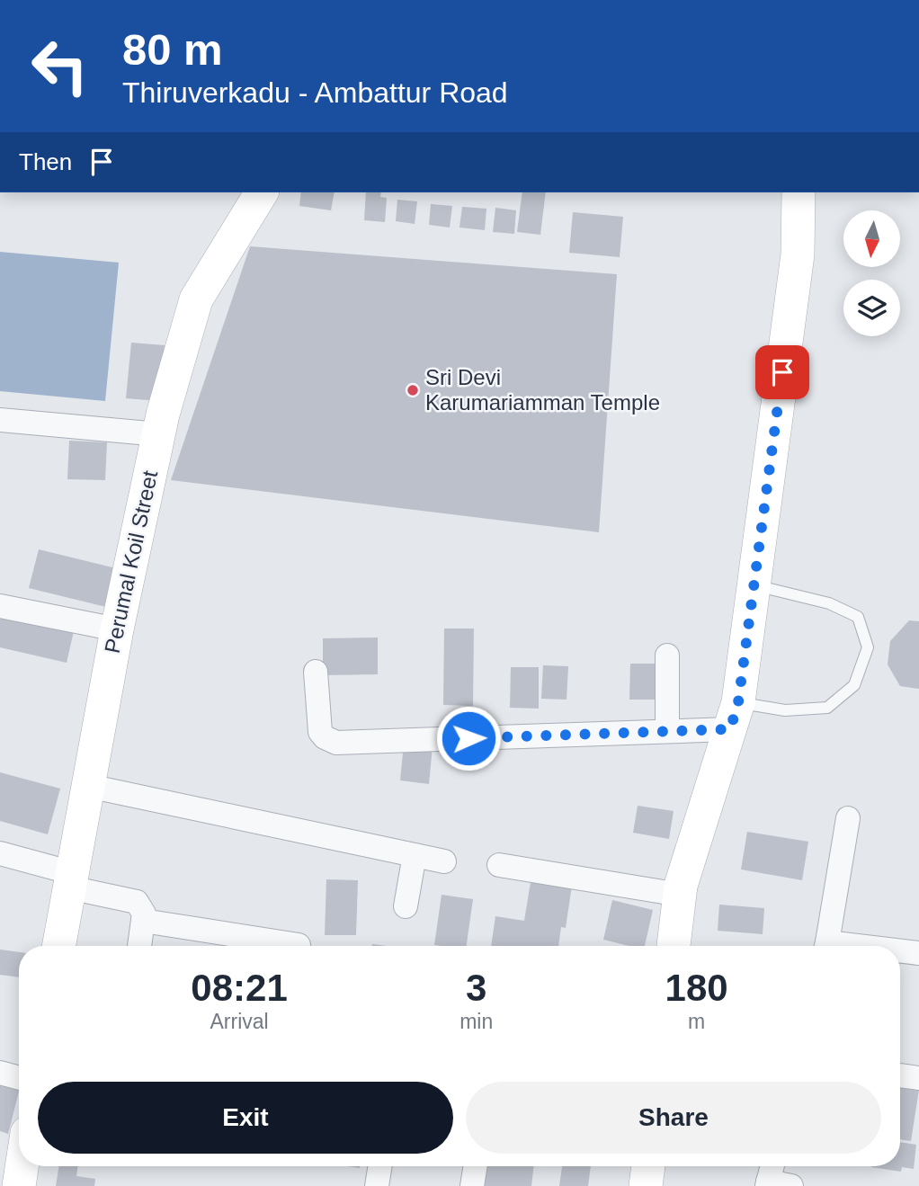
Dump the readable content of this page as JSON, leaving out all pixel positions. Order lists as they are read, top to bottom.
{
  "streets": {
    "street": ["Perumal Koil Street"]
  },
  "places": ["Sri Devi Karumariamman Temple"],
  "north": "bottom",
  "page": {
    "turn": ["80 m", "Thiruverkadu - Ambattur Road"],
    "then": "Then",
    "eta": [
      "08:21",
      "Arrival",
      "3",
      "min",
      "180",
      "m"
    ],
    "buttons": ["Exit", "Share"]
  }
}
